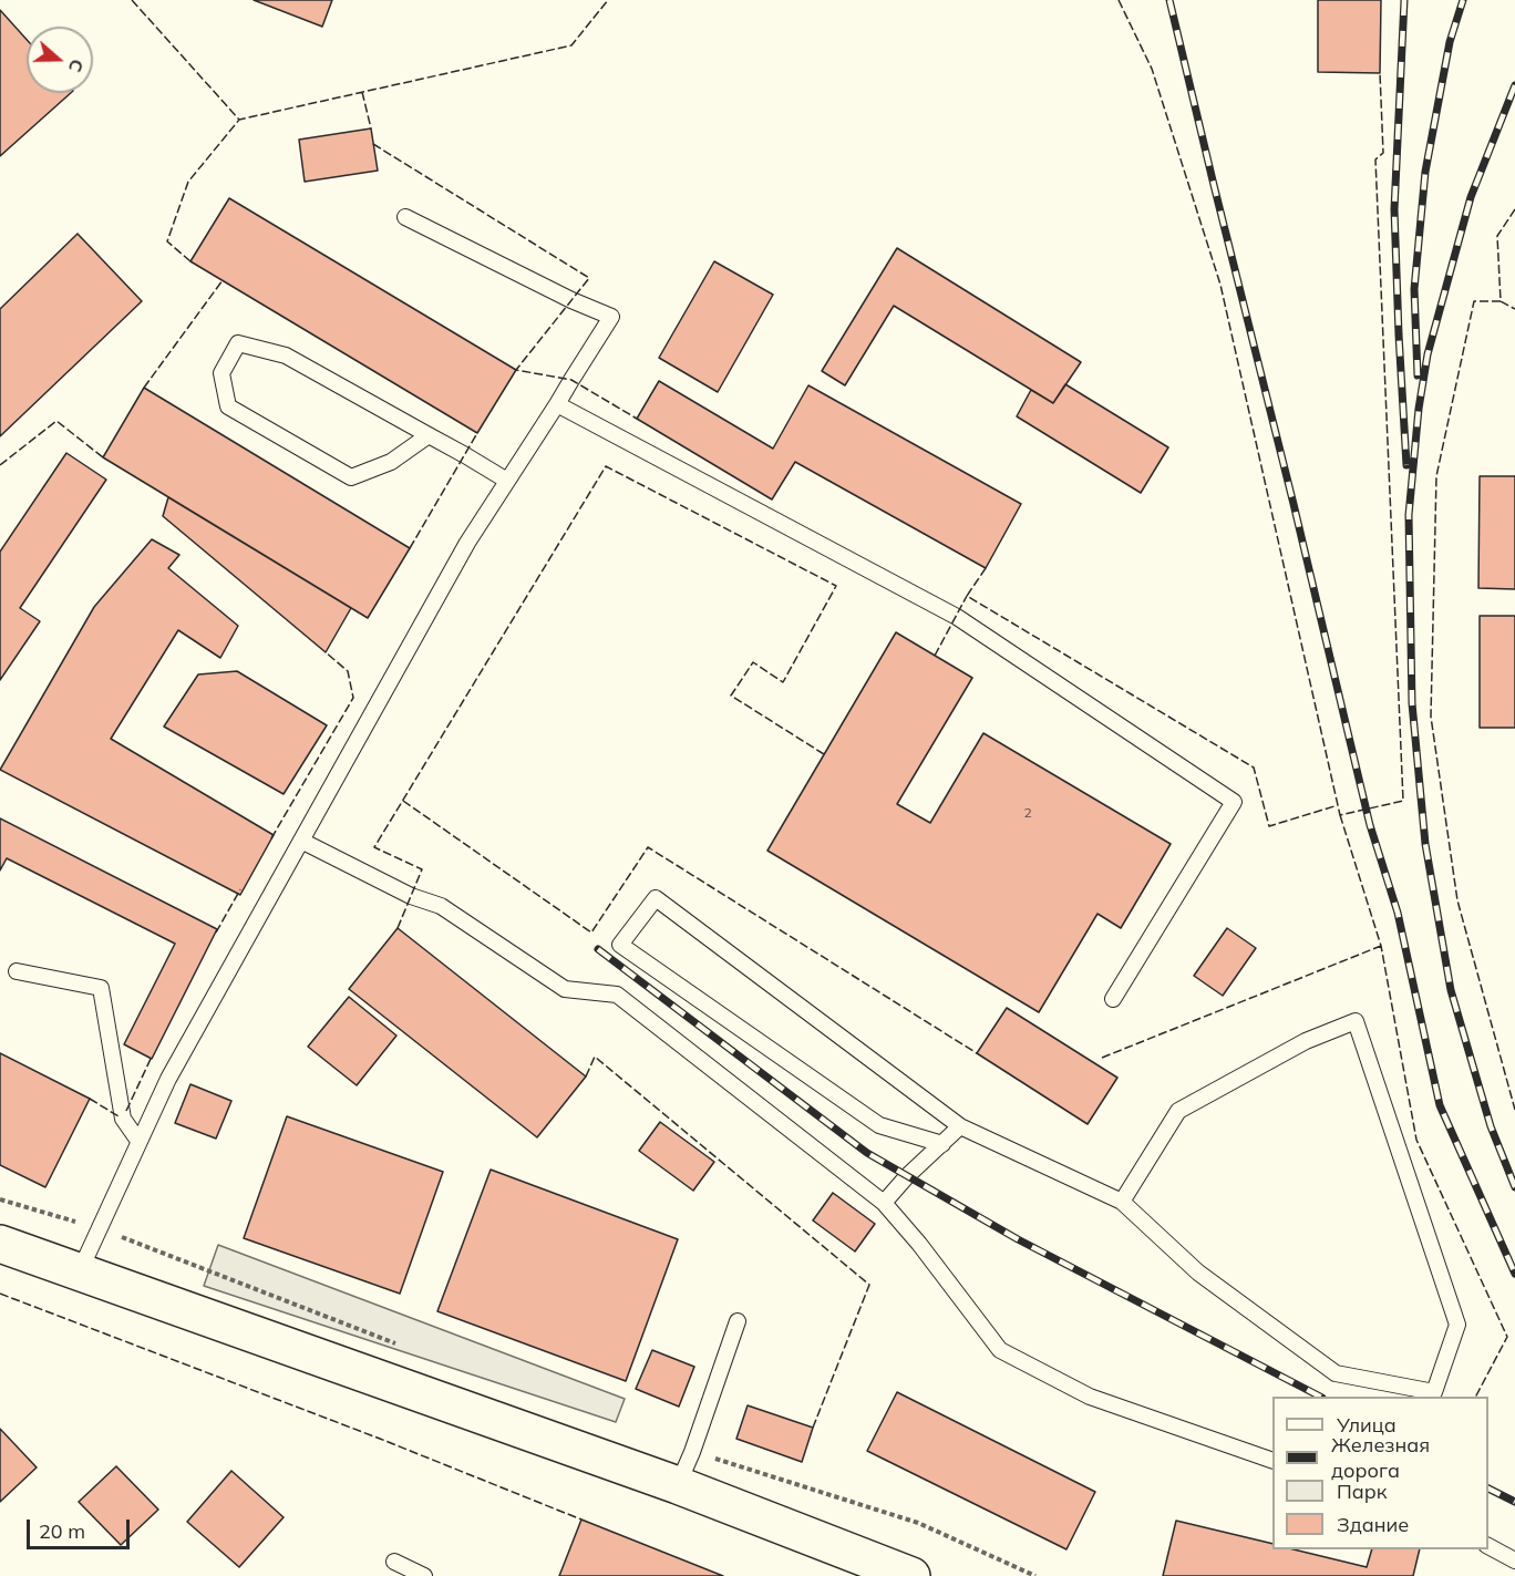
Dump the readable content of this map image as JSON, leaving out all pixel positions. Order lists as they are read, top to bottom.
{
  "house_numbers": ["2"],
  "legend": [
    "Улица",
    "Железная дорога",
    "Парк",
    "Здание"
  ],
  "scale_bar": "20 m",
  "north": "right"
}
